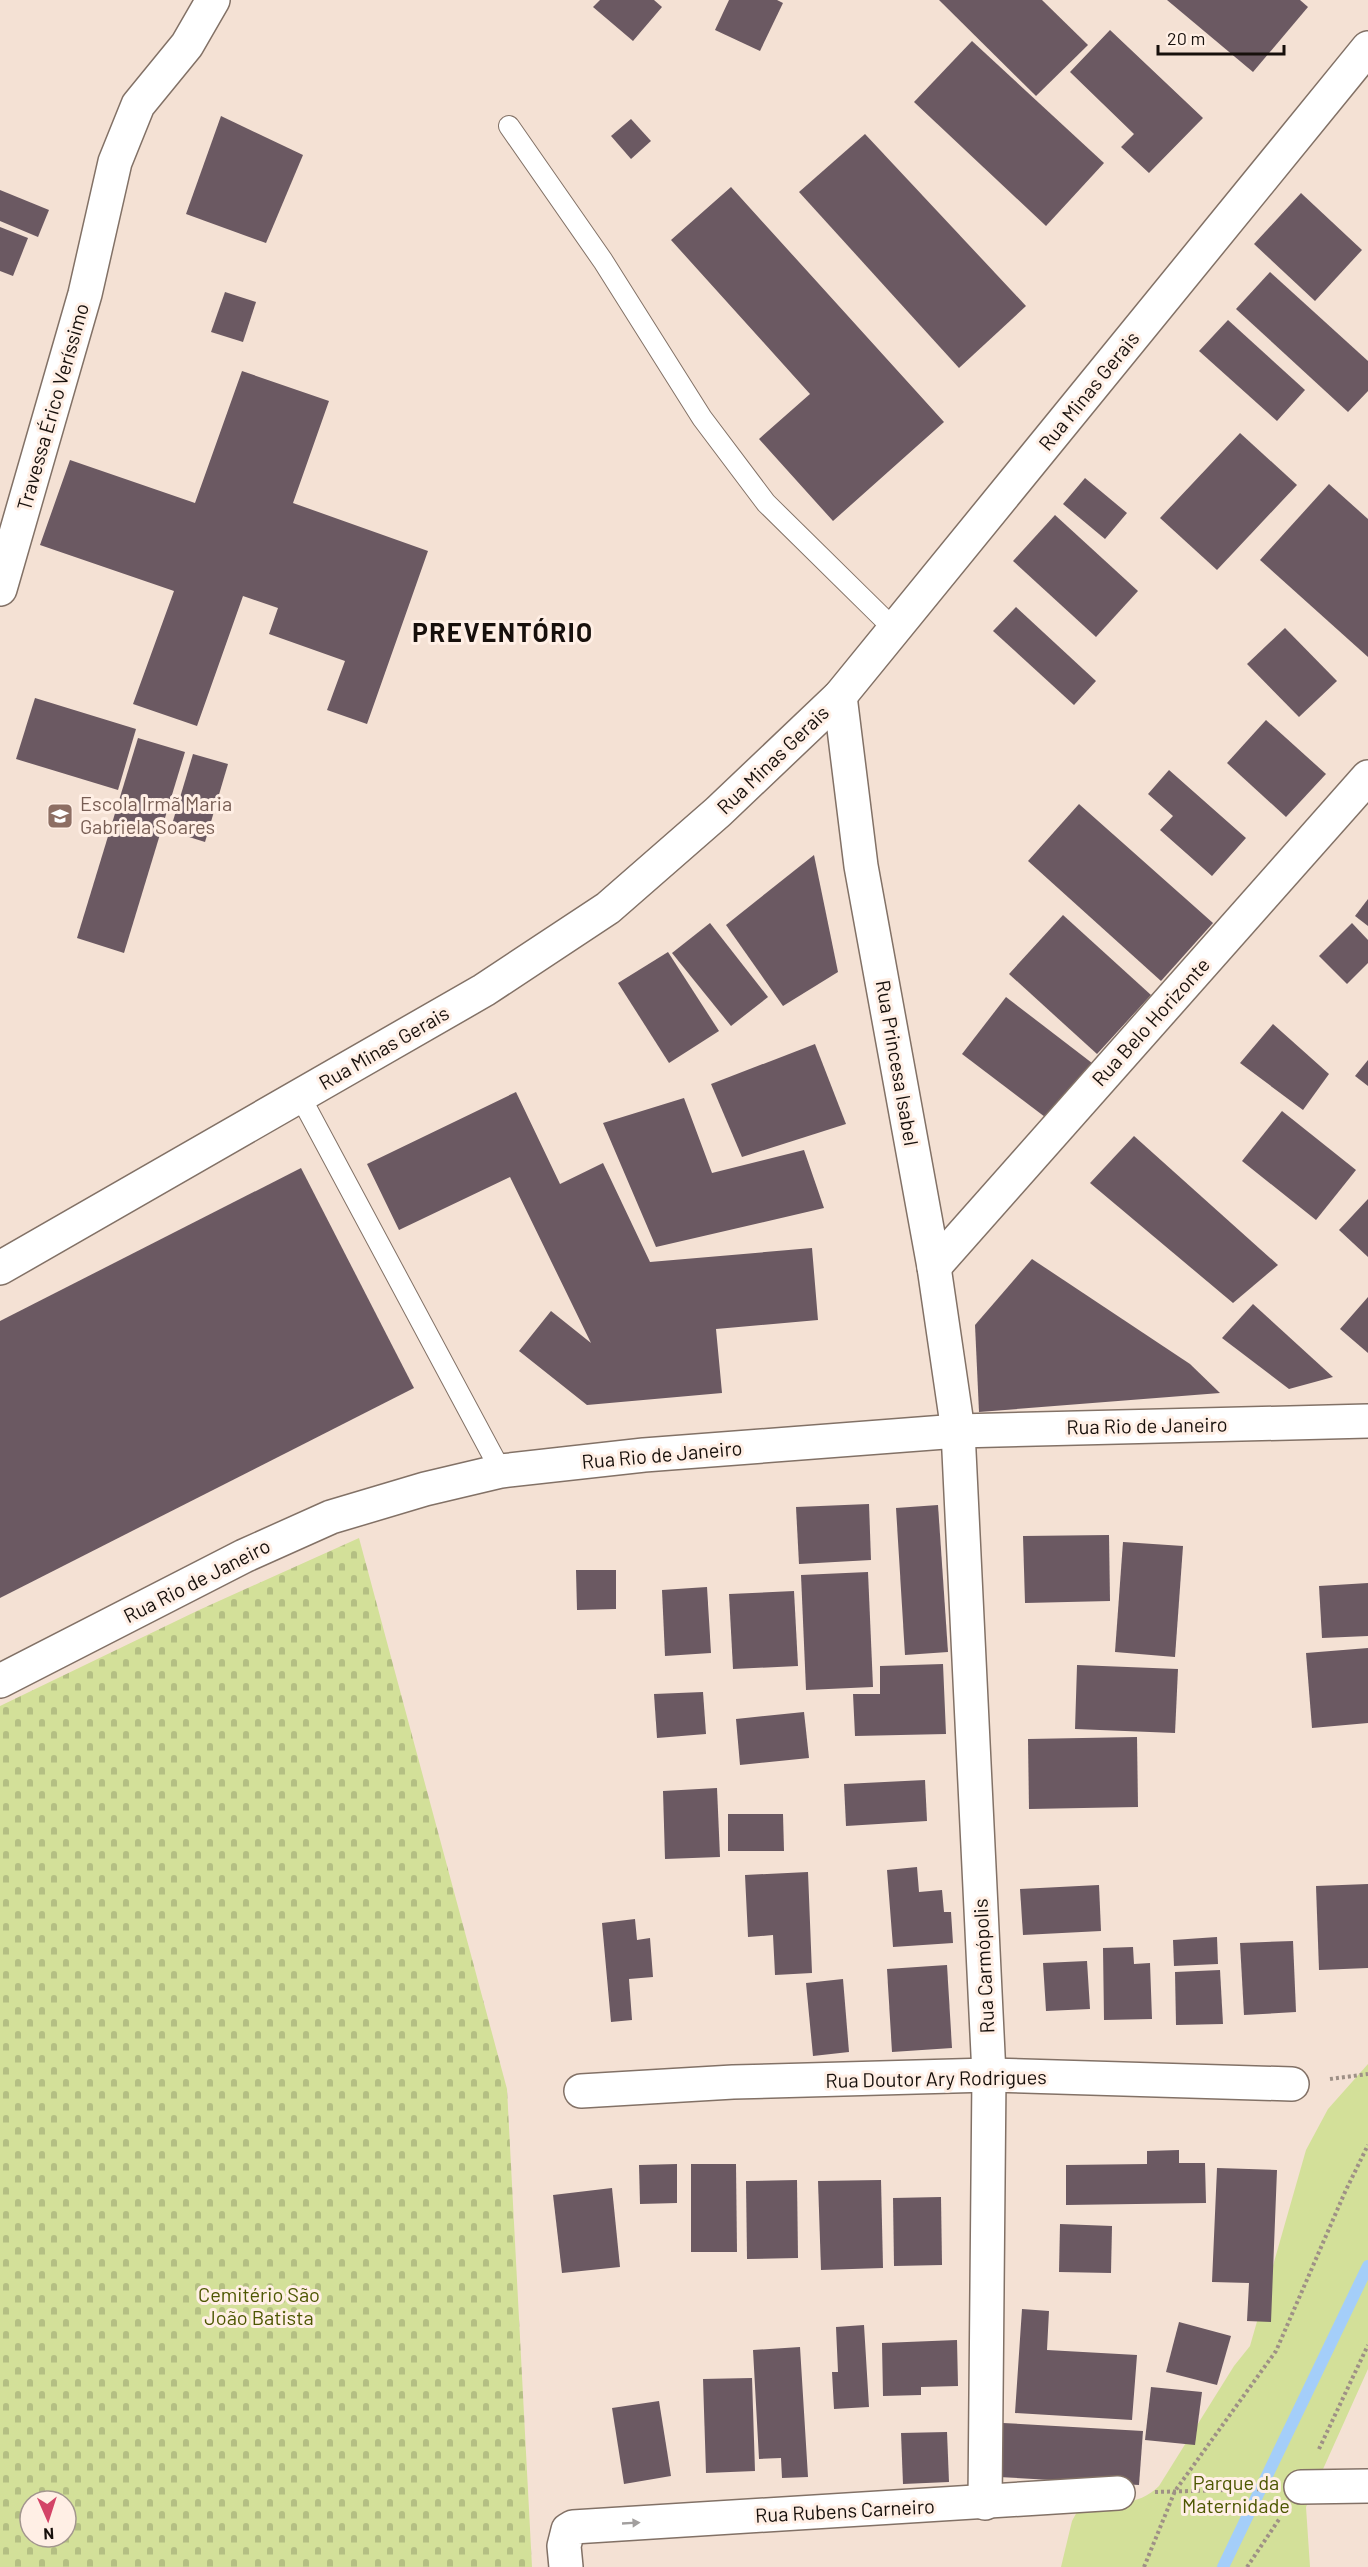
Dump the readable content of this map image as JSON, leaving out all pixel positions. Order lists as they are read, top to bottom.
{
  "streets": {
    "street": [
      "Rua Minas Gerais",
      "Travessa Érico Veríssimo",
      "Rua Belo Horizonte",
      "Rua Princesa Isabel",
      "Rua Rio de Janeiro",
      "Rua Carmópolis",
      "Rua Doutor Ary Rodrigues",
      "Rua Rubens Carneiro"
    ]
  },
  "crossings": [
    ["Rua Minas Gerais", "Rua Princesa Isabel"],
    ["Rua Belo Horizonte", "Rua Princesa Isabel"],
    ["Rua Princesa Isabel", "Rua Rio de Janeiro"],
    ["Rua Princesa Isabel", "Rua Carmópolis"],
    ["Rua Rio de Janeiro", "Rua Carmópolis"],
    ["Rua Carmópolis", "Rua Doutor Ary Rodrigues"],
    ["Rua Carmópolis", "Rua Rubens Carneiro"]
  ],
  "one_way": ["Rua Rubens Carneiro"],
  "districts": ["PREVENTÓRIO"],
  "parks": ["Cemitério São João Batista", "Parque da Maternidade"],
  "places": {
    "school or university": ["Escola Irmã Maria Gabriela Soares"]
  },
  "scale_bar": "20 m",
  "north": "bottom"
}
